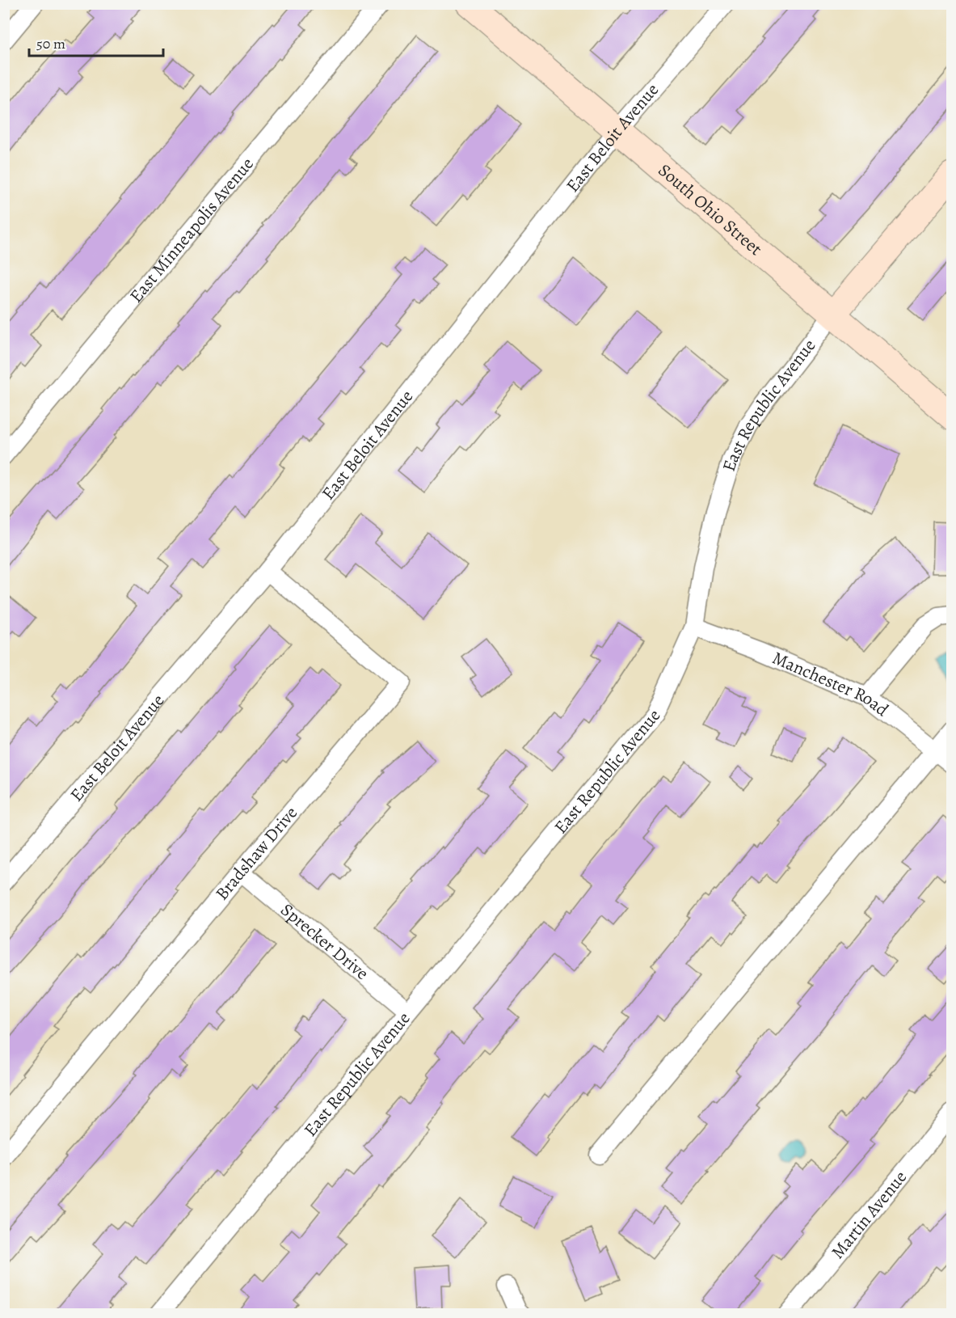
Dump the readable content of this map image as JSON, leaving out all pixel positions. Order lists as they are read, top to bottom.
{
  "streets": {
    "main road": ["South Ohio Street", "East Republic Avenue"],
    "street": [
      "East Beloit Avenue",
      "East Minneapolis Avenue",
      "Manchester Road",
      "Bradshaw Drive",
      "Sprecker Drive",
      "Martin Avenue"
    ]
  },
  "crossings": [
    ["East Beloit Avenue", "South Ohio Street"],
    ["East Beloit Avenue", "Bradshaw Drive"],
    ["South Ohio Street", "East Republic Avenue"],
    ["East Republic Avenue", "Manchester Road"],
    ["East Republic Avenue", "Sprecker Drive"],
    ["Bradshaw Drive", "Sprecker Drive"]
  ],
  "scale_bar": "50 m"
}
